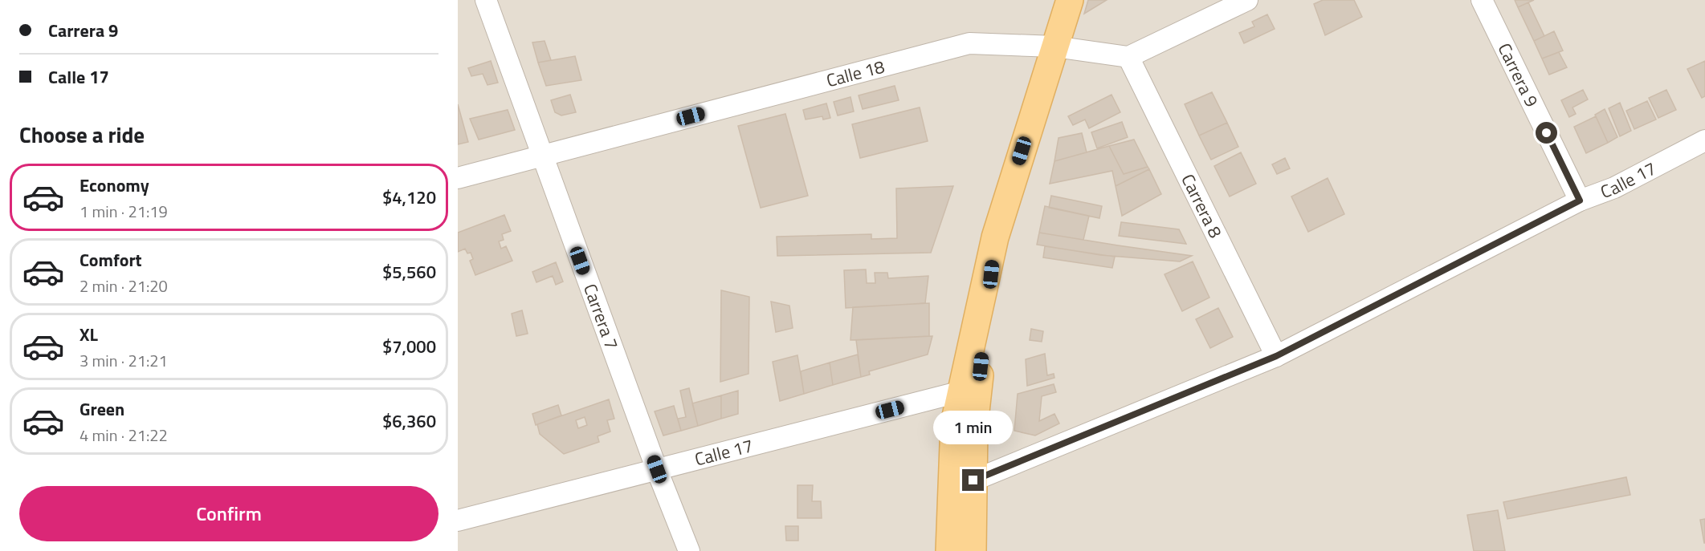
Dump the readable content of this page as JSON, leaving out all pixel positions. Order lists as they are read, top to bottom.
{
  "streets": {
    "street": [
      "Calle 18",
      "Carrera 9",
      "Calle 17",
      "Carrera 8",
      "Carrera 7"
    ]
  },
  "crossings": [
    ["Calle 18", "Carrera 8"],
    ["Calle 18", "Carrera 7"],
    ["Carrera 9", "Calle 17"],
    ["Calle 17", "Carrera 8"],
    ["Calle 17", "Carrera 7"]
  ],
  "page": {
    "banner": ["Carrera 9", "Calle 17"],
    "heading": "Choose a ride",
    "list": [
      {
        "name": "Economy",
        "note": "1 min · 21:19",
        "value": "$4,120"
      },
      {
        "name": "Comfort",
        "note": "2 min · 21:20",
        "value": "$5,560"
      },
      {
        "name": "XL",
        "note": "3 min · 21:21",
        "value": "$7,000"
      },
      {
        "name": "Green",
        "note": "4 min · 21:22",
        "value": "$6,360"
      }
    ],
    "bubble": "1 min",
    "buttons": "Confirm"
  }
}
